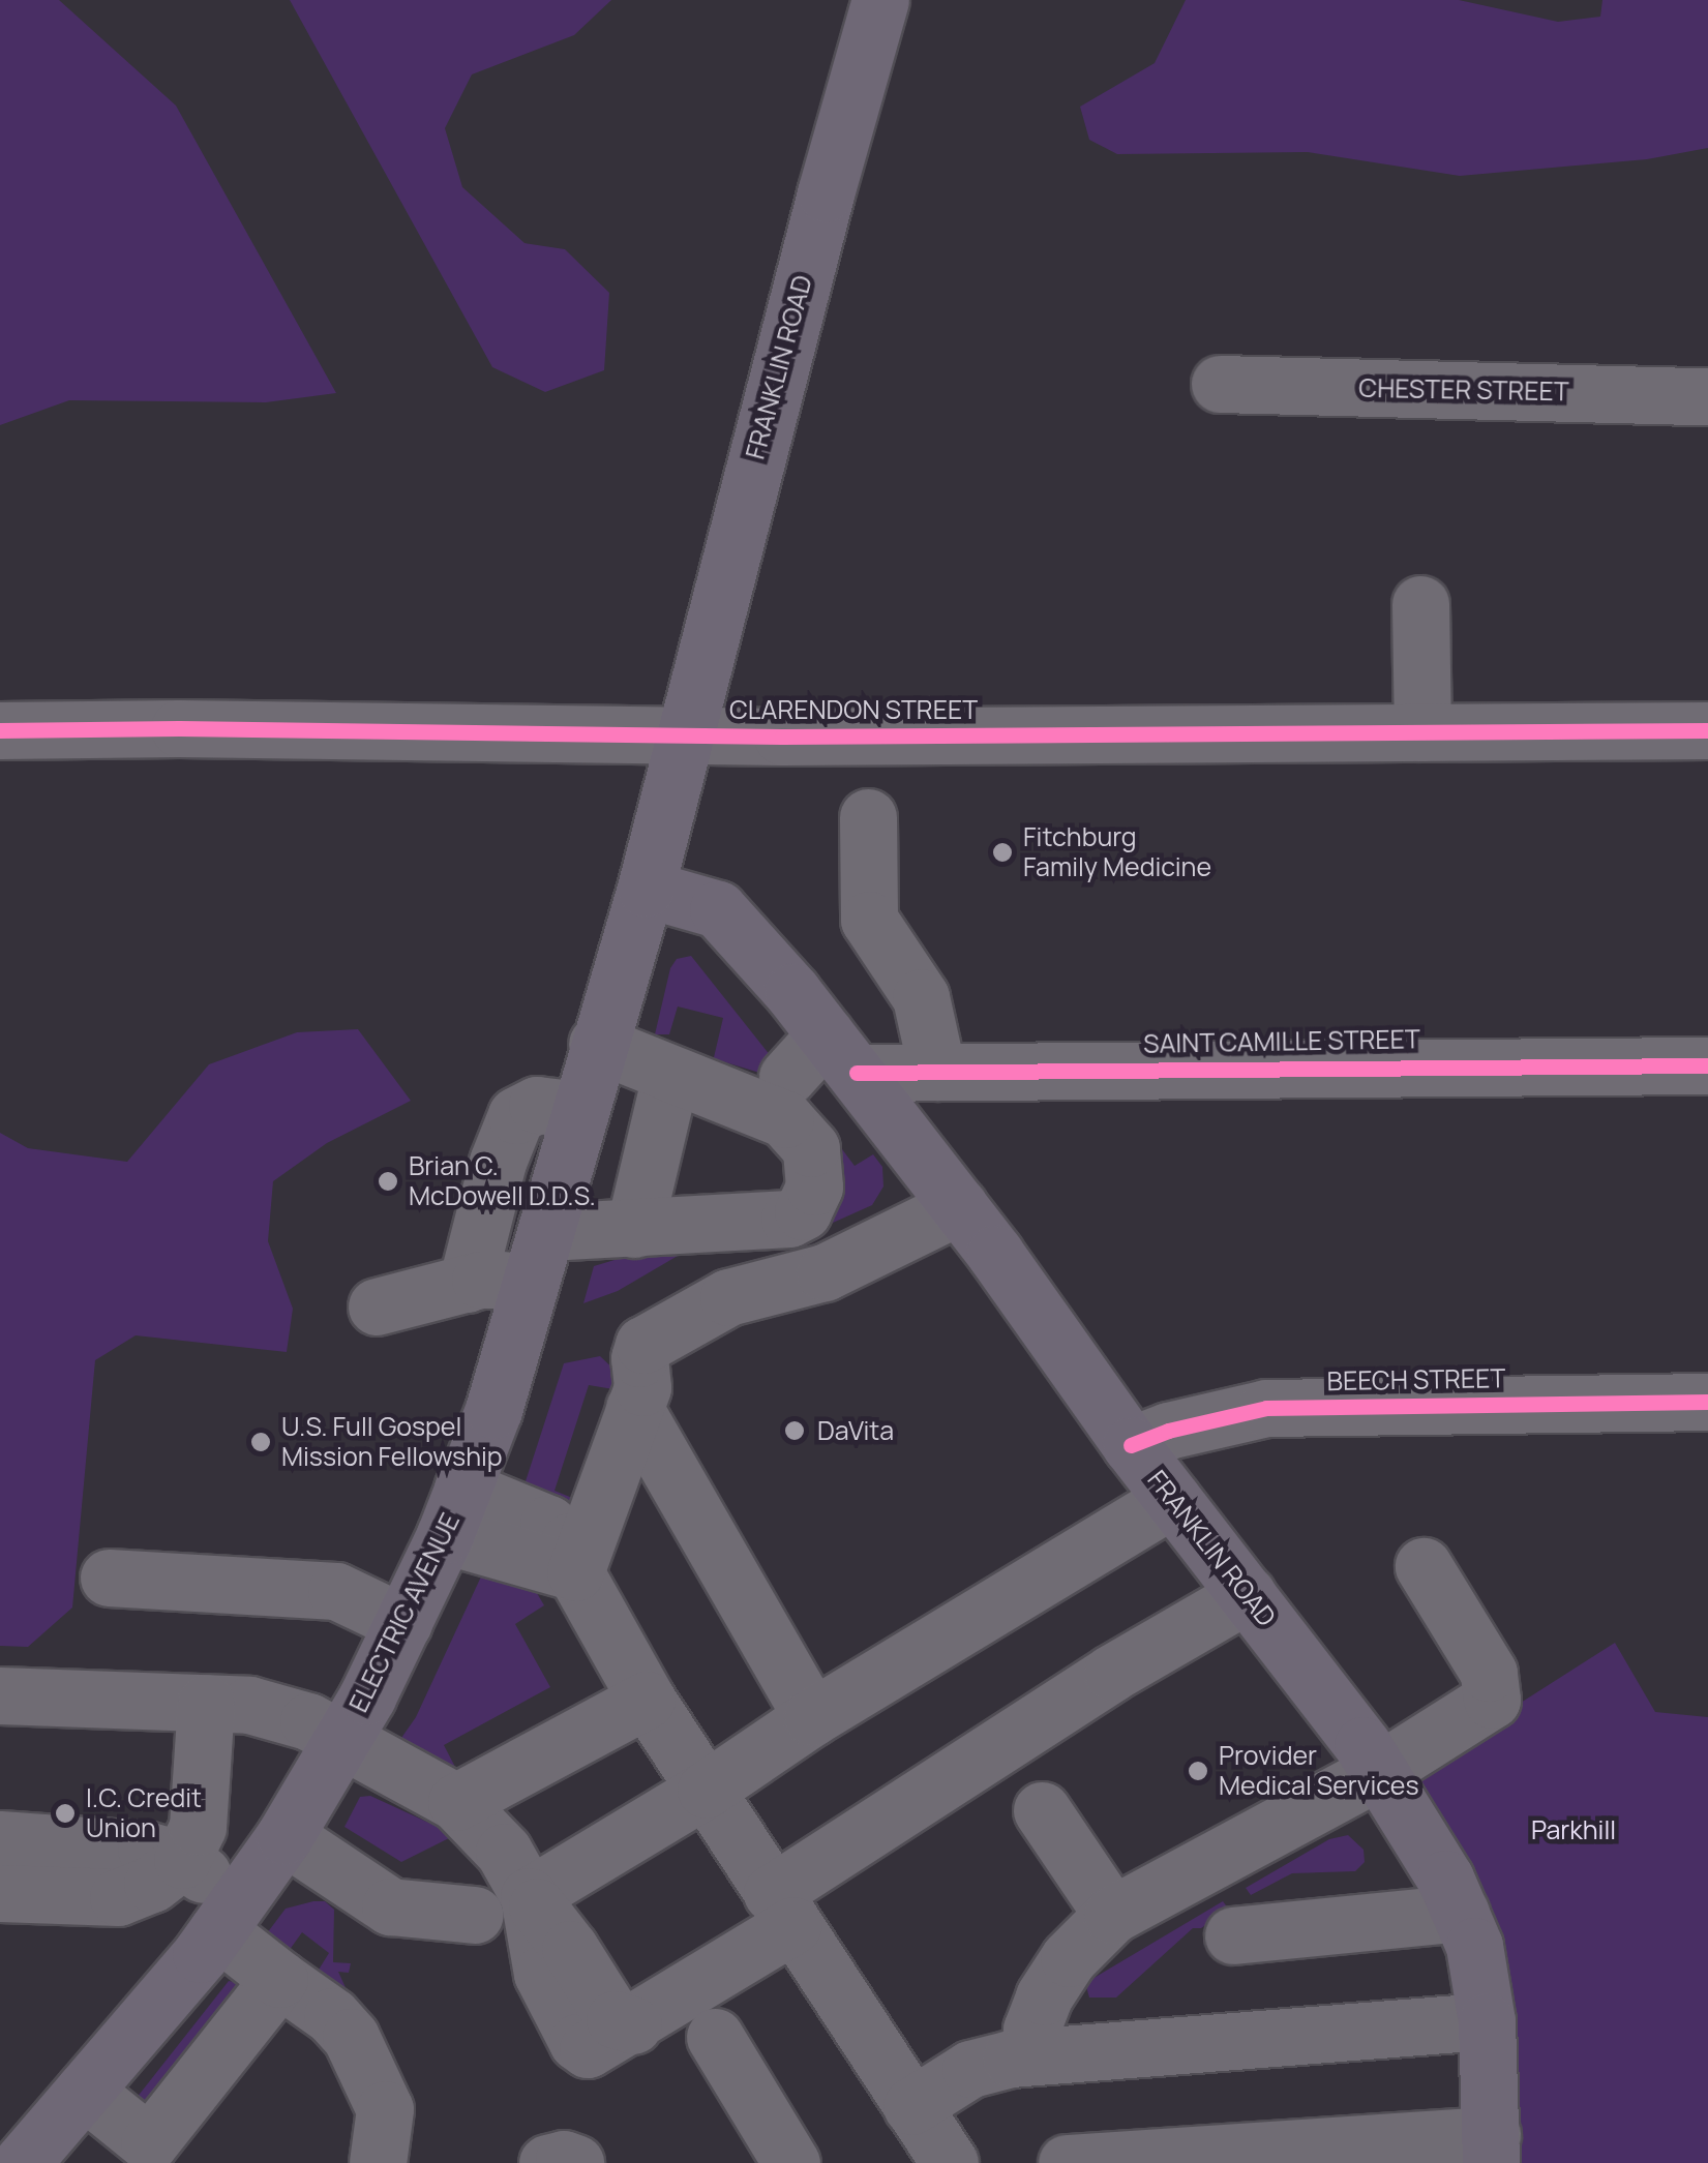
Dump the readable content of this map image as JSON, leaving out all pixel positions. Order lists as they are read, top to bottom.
{
  "streets": {
    "main road": ["FRANKLIN ROAD", "ELECTRIC AVENUE"],
    "street": [
      "CHESTER STREET",
      "CLARENDON STREET",
      "SAINT CAMILLE STREET",
      "BEECH STREET"
    ]
  },
  "crossings": [
    ["FRANKLIN ROAD", "CLARENDON STREET"],
    ["FRANKLIN ROAD", "SAINT CAMILLE STREET"],
    ["FRANKLIN ROAD", "BEECH STREET"],
    ["FRANKLIN ROAD", "ELECTRIC AVENUE"],
    ["CLARENDON STREET", "ELECTRIC AVENUE"]
  ],
  "parks": ["Parkhill"],
  "places": [
    "Fitchburg Family Medicine",
    "Brian C. McDowell D.D.S.",
    "DaVita",
    "U.S. Full Gospel Mission Fellowship",
    "Provider Medical Services",
    "I.C. Credit Union"
  ]
}
